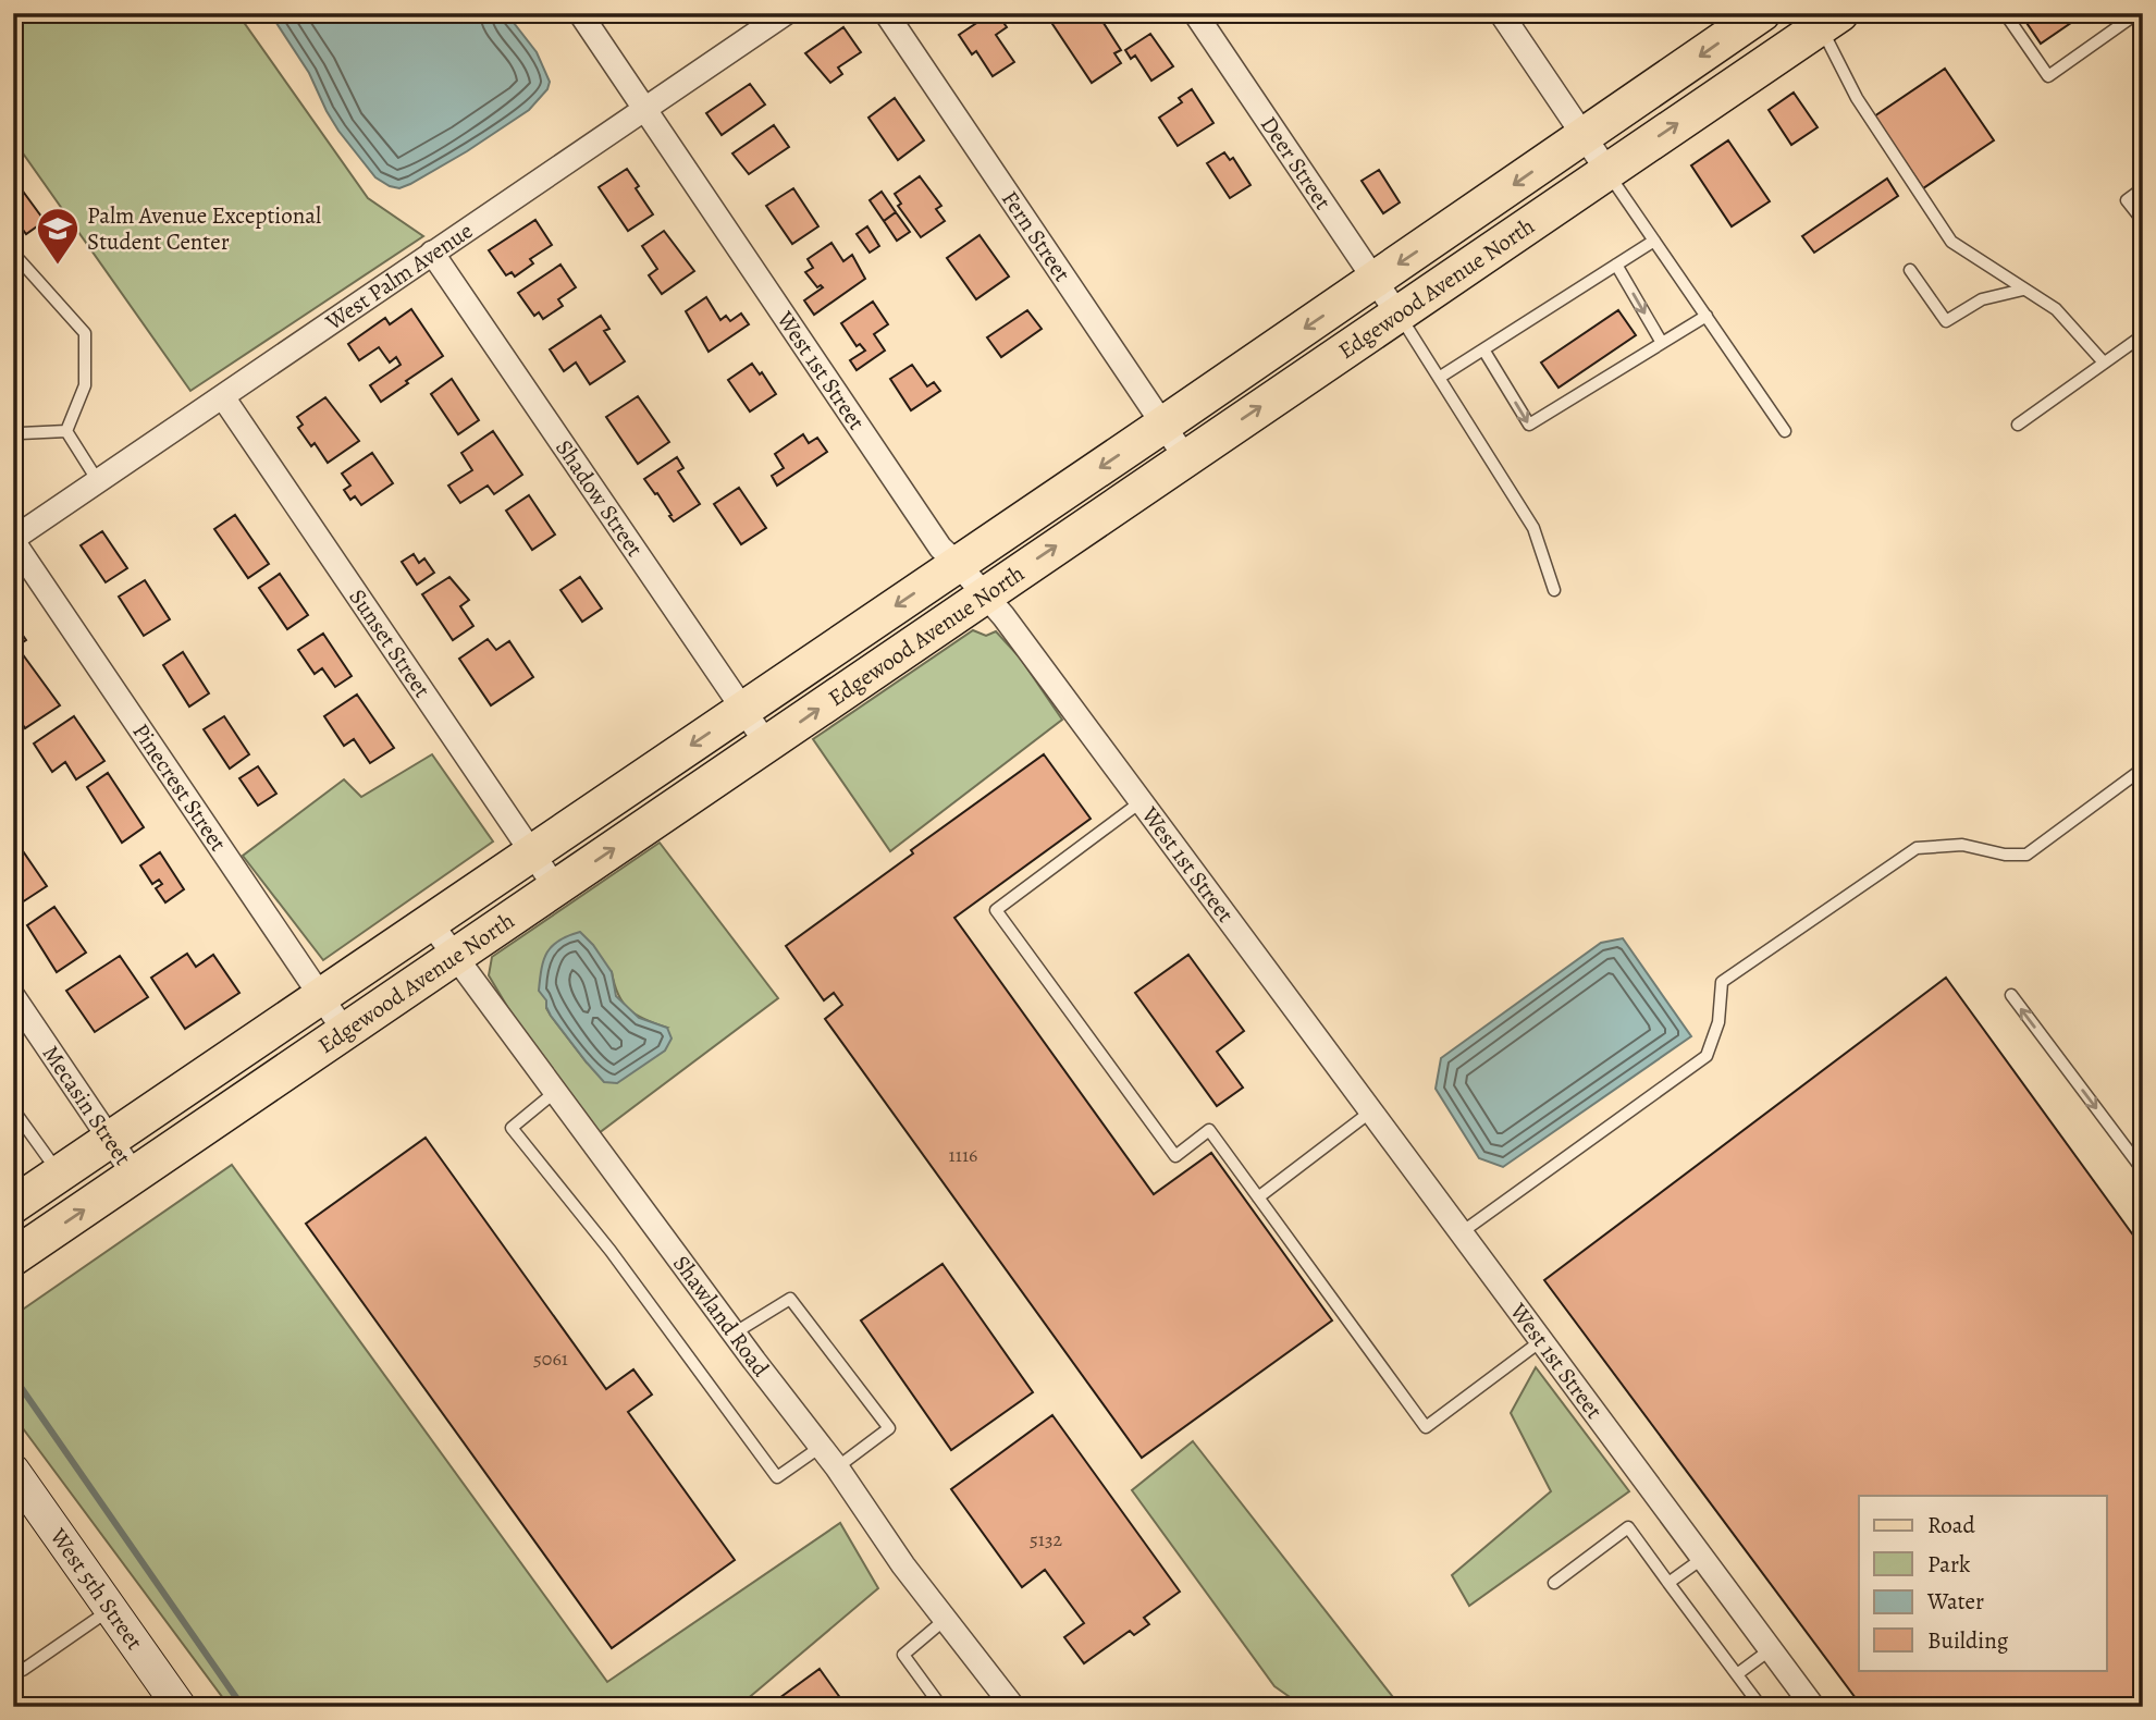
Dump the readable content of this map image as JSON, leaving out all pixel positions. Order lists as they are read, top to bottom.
{
  "streets": {
    "main road": ["Edgewood Avenue North"],
    "street": [
      "Deer Street",
      "Fern Street",
      "West Palm Avenue",
      "West 1st Street",
      "Shadow Street",
      "Sunset Street",
      "Pinecrest Street",
      "Mecasin Street",
      "Shawland Road",
      "West 5th Street"
    ]
  },
  "crossings": [
    ["Deer Street", "Edgewood Avenue North"],
    ["Fern Street", "Edgewood Avenue North"],
    ["West Palm Avenue", "West 1st Street"],
    ["West Palm Avenue", "Shadow Street"],
    ["West Palm Avenue", "Sunset Street"],
    ["West Palm Avenue", "Pinecrest Street"],
    ["Edgewood Avenue North", "West 1st Street"],
    ["Edgewood Avenue North", "Shadow Street"],
    ["Edgewood Avenue North", "Sunset Street"],
    ["Edgewood Avenue North", "Pinecrest Street"],
    ["Edgewood Avenue North", "Mecasin Street"],
    ["Edgewood Avenue North", "Shawland Road"]
  ],
  "places": {
    "school or university": ["Palm Avenue Exceptional Student Center"]
  },
  "house_numbers": ["1116", "5061", "5132"],
  "legend": [
    "Road",
    "Park",
    "Water",
    "Building"
  ]
}
